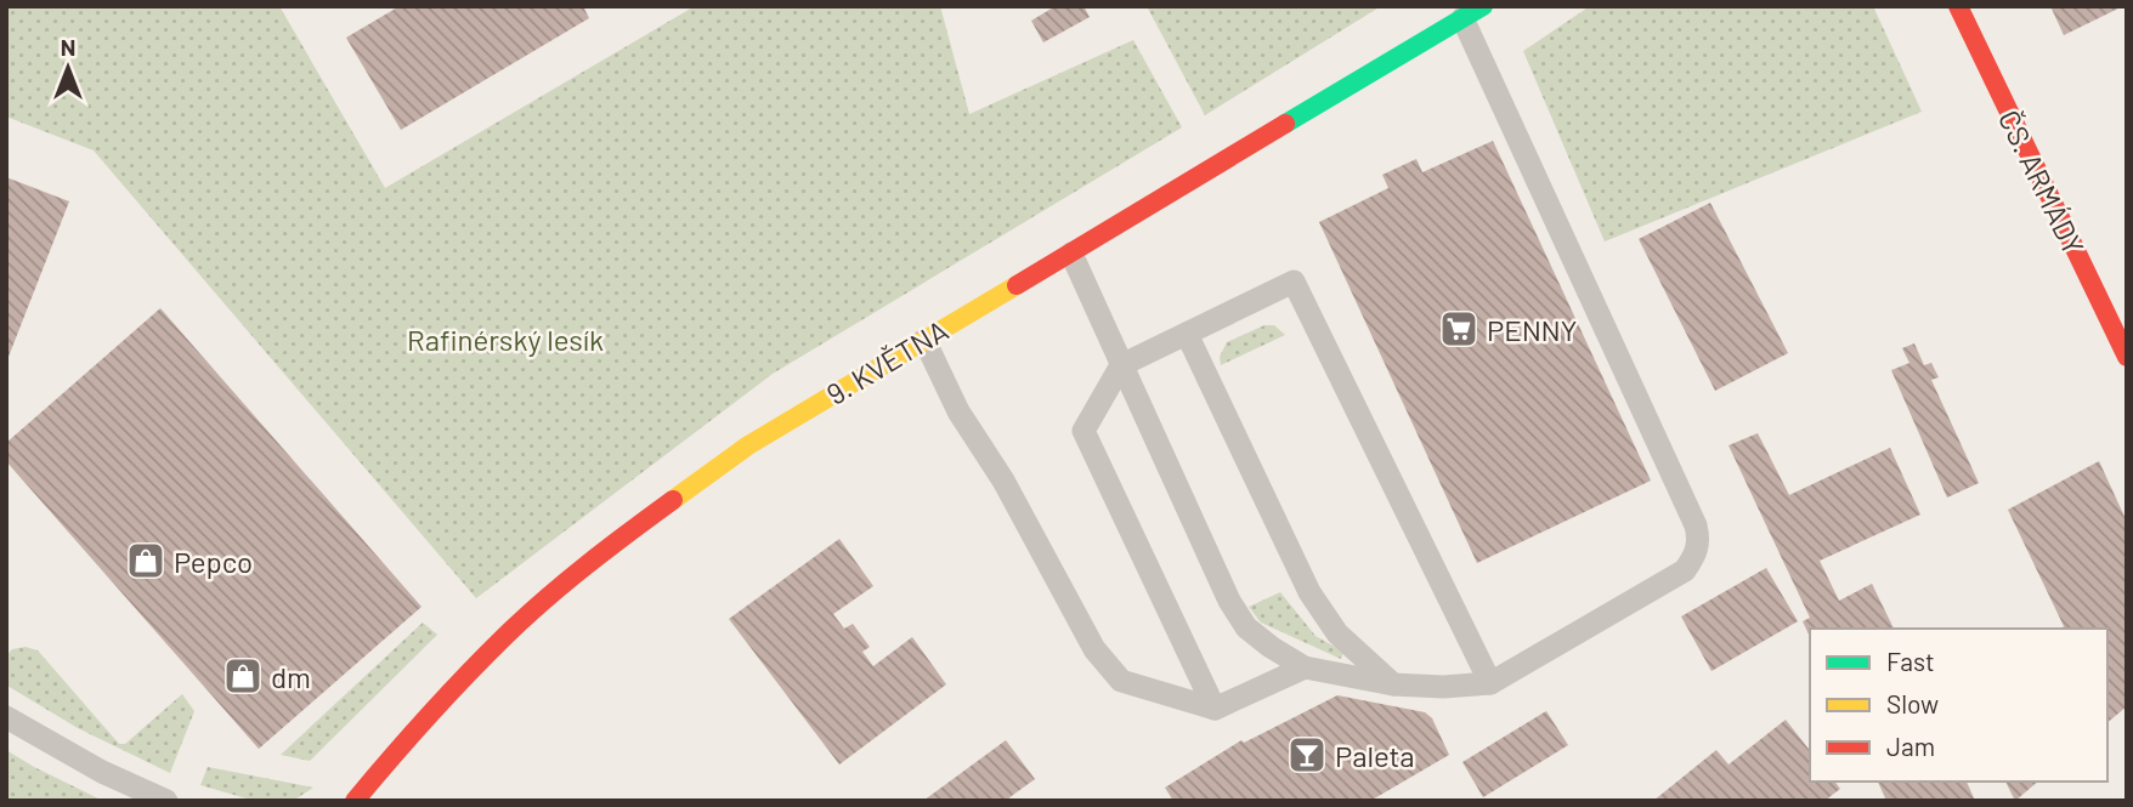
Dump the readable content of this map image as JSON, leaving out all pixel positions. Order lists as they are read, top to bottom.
{
  "streets": {
    "street": ["ČS. ARMÁDY", "9. KVĚTNA"]
  },
  "parks": ["Rafinérský lesík"],
  "places": {
    "supermarket": ["PENNY"],
    "shop": ["Pepco", "dm"],
    "bar": ["Paleta"]
  },
  "legend": ["Fast", "Slow", "Jam"],
  "north": "top"
}
